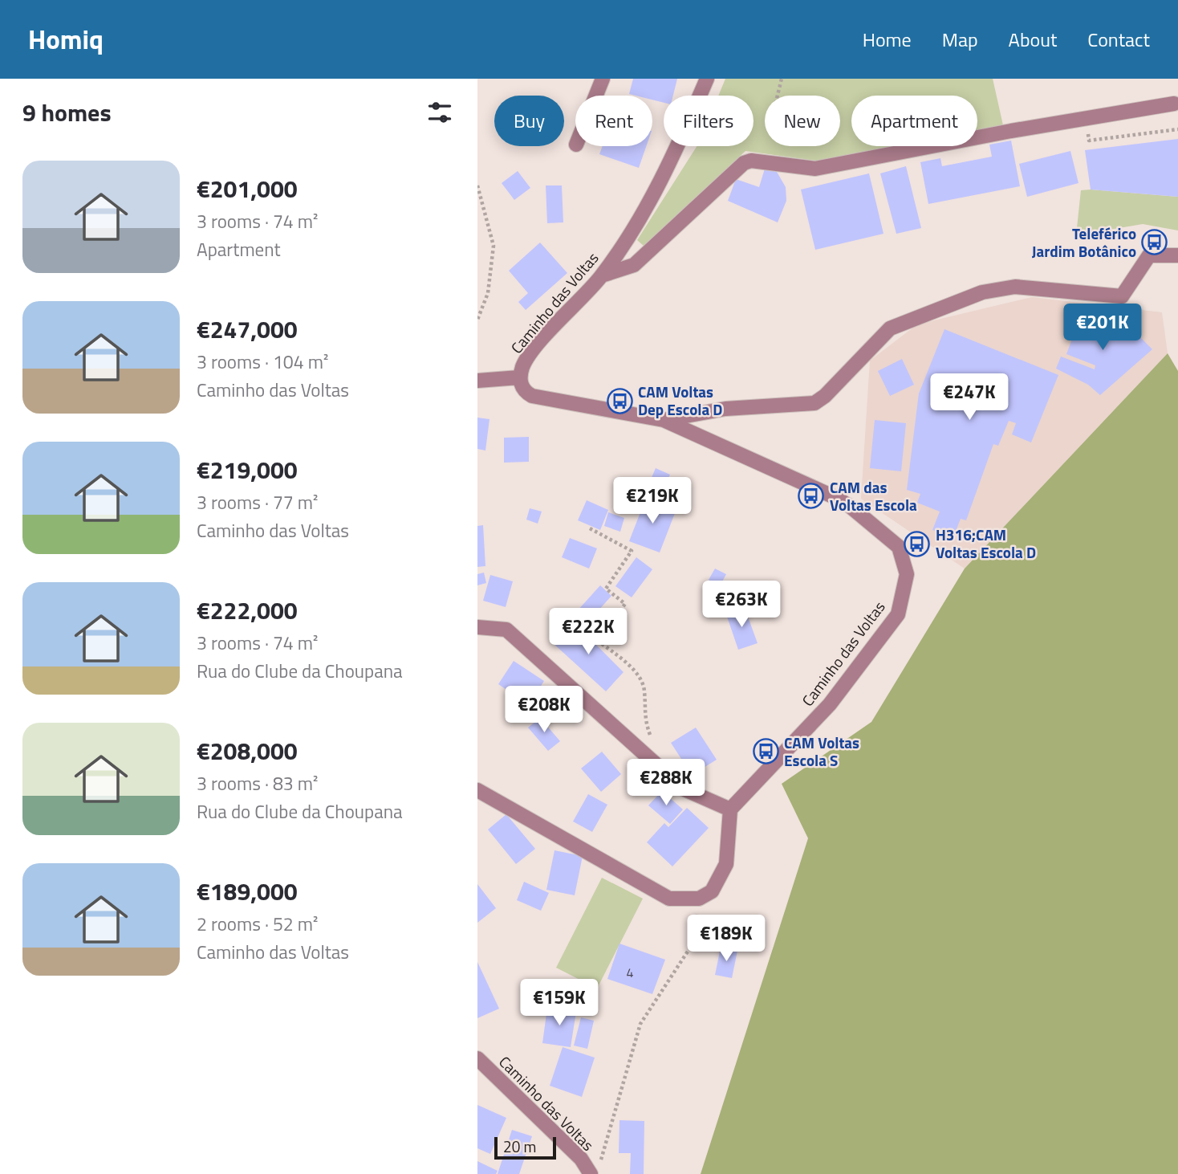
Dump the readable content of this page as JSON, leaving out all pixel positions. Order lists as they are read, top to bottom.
{
  "streets": {
    "street": ["Caminho das Voltas"]
  },
  "places": {
    "bus stop": [
      "Teleférico Jardim Botânico",
      "CAM Voltas Dep Escola D",
      "CAM das Voltas Escola",
      "H316;CAM Voltas Escola D",
      "CAM Voltas Escola S"
    ]
  },
  "house_numbers": ["4"],
  "scale_bar": "20 m",
  "page": {
    "header": "Homiq",
    "nav": [
      "Home",
      "Map",
      "About",
      "Contact"
    ],
    "heading": "9 homes",
    "chip": [
      "Buy",
      "Rent",
      "Filters",
      "New",
      "Apartment"
    ],
    "list": [
      {
        "name": "€201,000",
        "note": "3 rooms · 74 m² · Apartment"
      },
      {
        "name": "€247,000",
        "note": "3 rooms · 104 m² · Caminho das Voltas"
      },
      {
        "name": "€219,000",
        "note": "3 rooms · 77 m² · Caminho das Voltas"
      },
      {
        "name": "€222,000",
        "note": "3 rooms · 74 m² · Rua do Clube da Choupana"
      },
      {
        "name": "€208,000",
        "note": "3 rooms · 83 m² · Rua do Clube da Choupana"
      },
      {
        "name": "€189,000",
        "note": "2 rooms · 52 m² · Caminho das Voltas"
      }
    ],
    "price": [
      "€201K",
      "€247K",
      "€219K",
      "€263K",
      "€222K",
      "€208K",
      "€288K",
      "€189K",
      "€159K"
    ],
    "scale": "20 m"
  }
}
